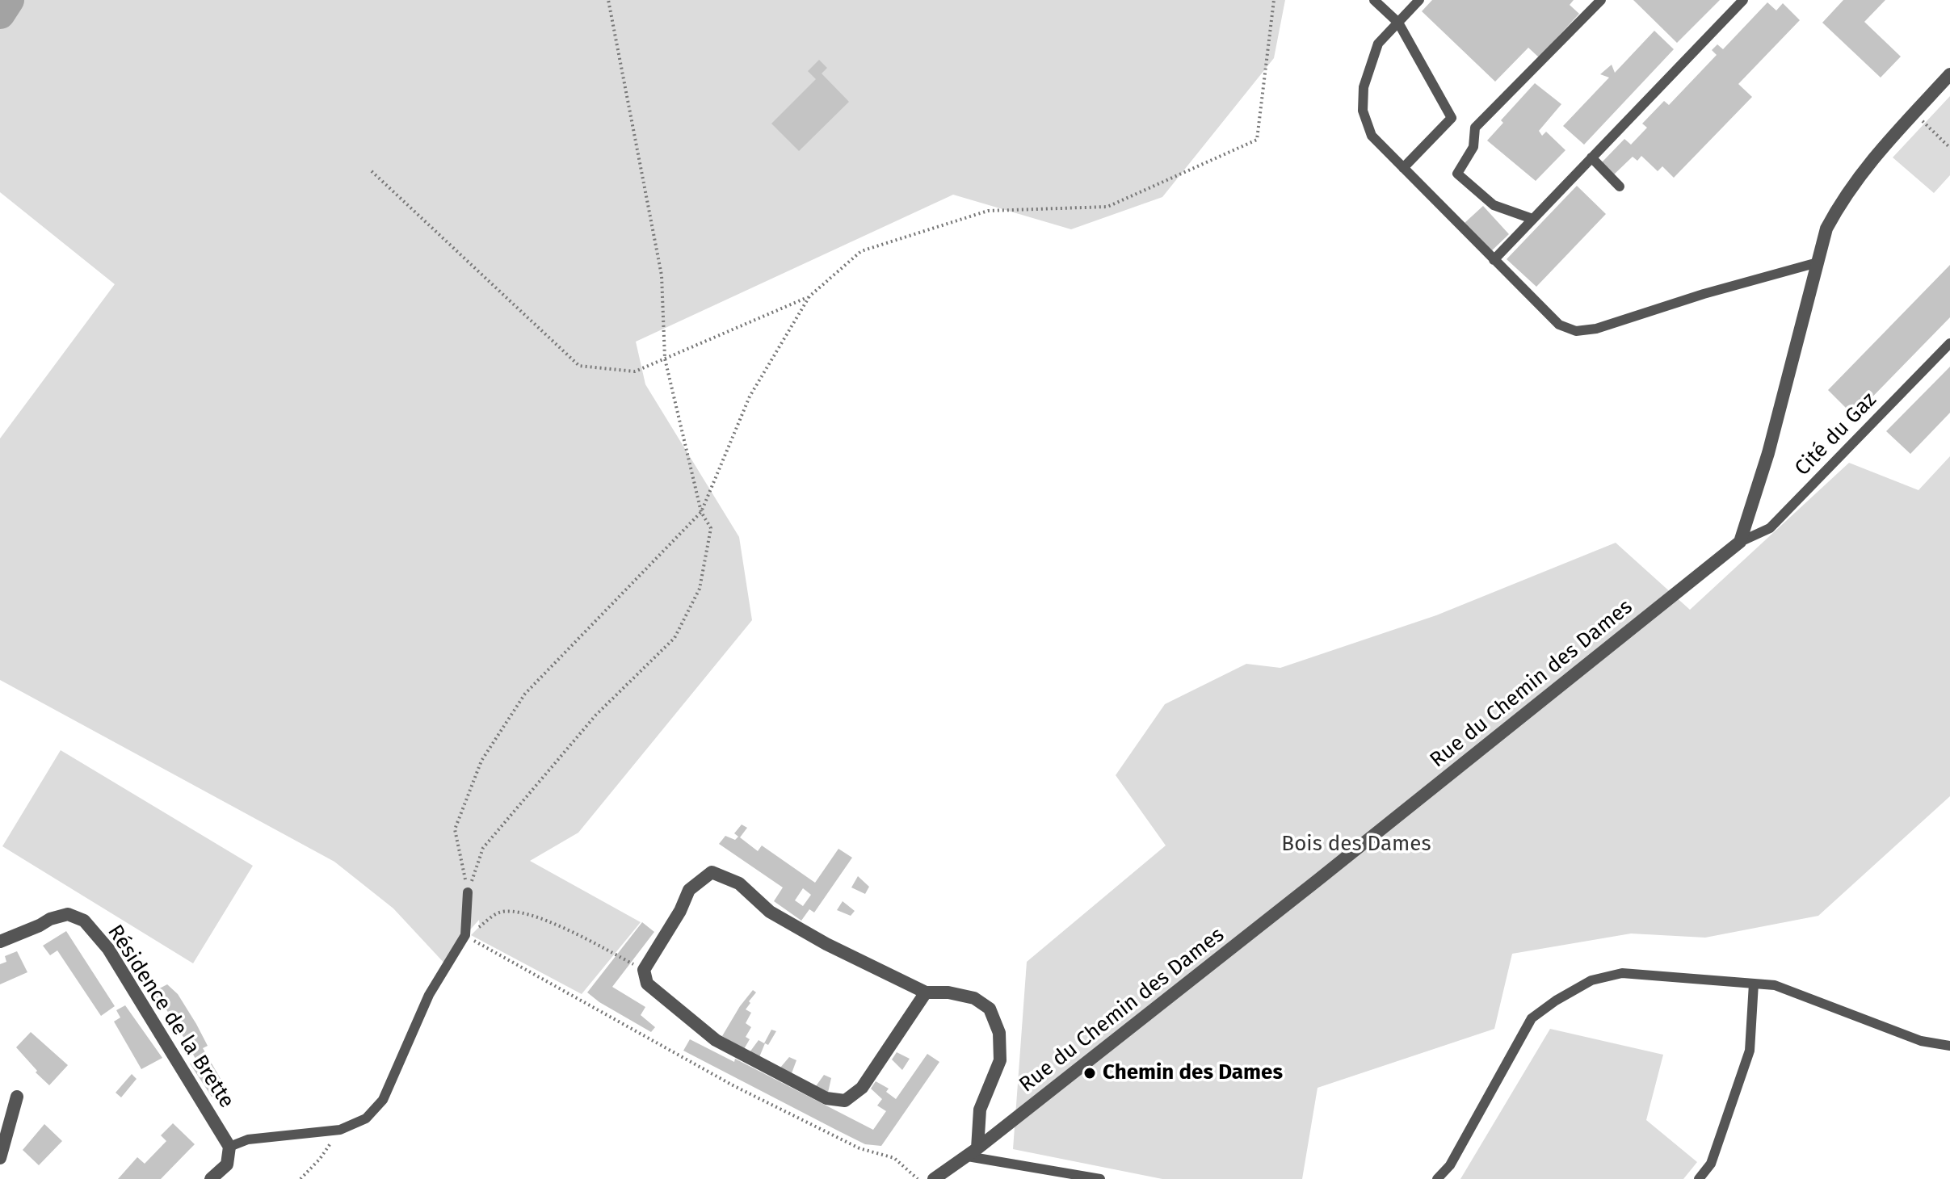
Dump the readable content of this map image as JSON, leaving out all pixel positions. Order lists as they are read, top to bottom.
{
  "streets": {
    "street": ["Rue du Chemin des Dames", "Résidence de la Brette"],
    "lane": ["Cité du Gaz"]
  },
  "crossings": [
    ["Cité du Gaz", "Rue du Chemin des Dames"]
  ],
  "parks": ["Bois des Dames"],
  "places": ["Chemin des Dames"]
}
